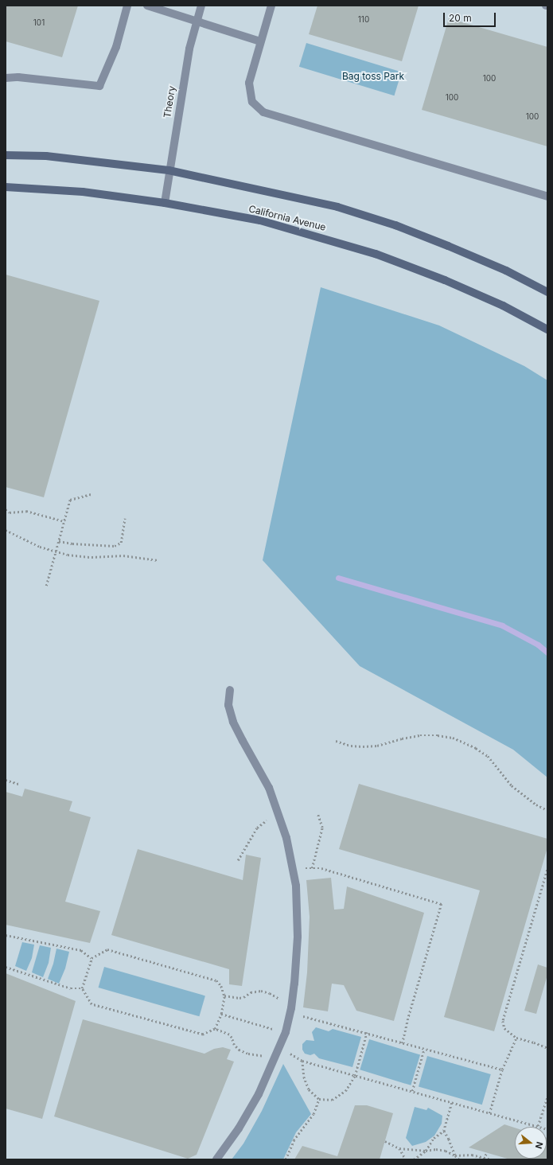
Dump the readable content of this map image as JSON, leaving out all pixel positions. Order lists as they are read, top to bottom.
{
  "streets": {
    "street": ["Theory", "California Avenue"]
  },
  "crossings": [
    ["Theory", "California Avenue"]
  ],
  "parks": ["Bag toss Park"],
  "house_numbers": [
    "110",
    "101",
    "100",
    "100",
    "100"
  ],
  "scale_bar": "20 m",
  "north": "right"
}
